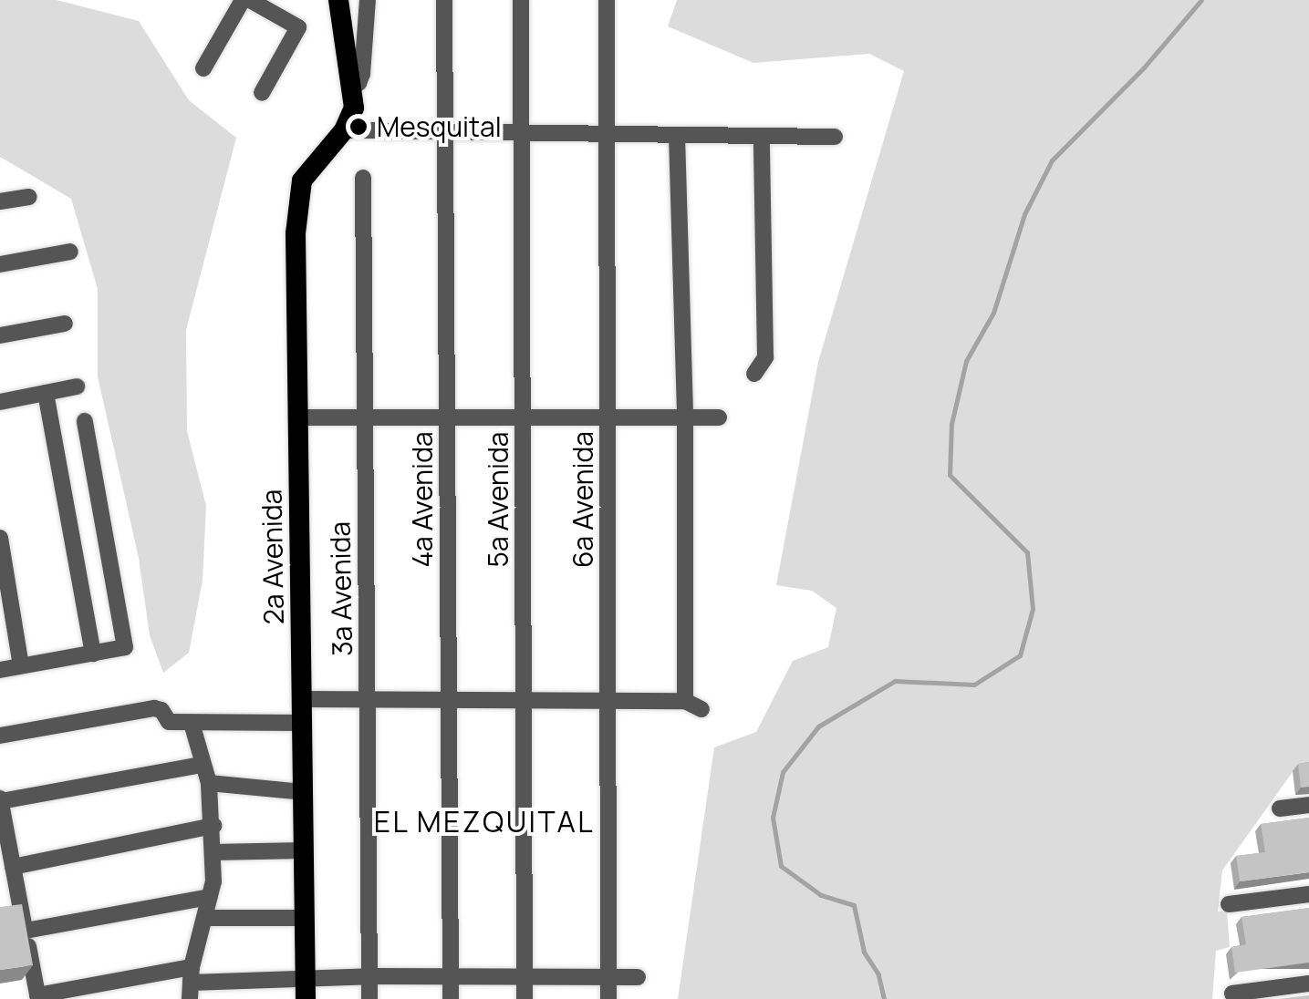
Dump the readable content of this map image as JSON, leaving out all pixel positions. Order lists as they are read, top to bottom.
{
  "streets": {
    "main road": ["2a Avenida"],
    "street": [
      "4a Avenida",
      "5a Avenida",
      "6a Avenida",
      "3a Avenida"
    ]
  },
  "districts": ["EL MEZQUITAL"],
  "places": ["Mesquital"]
}
